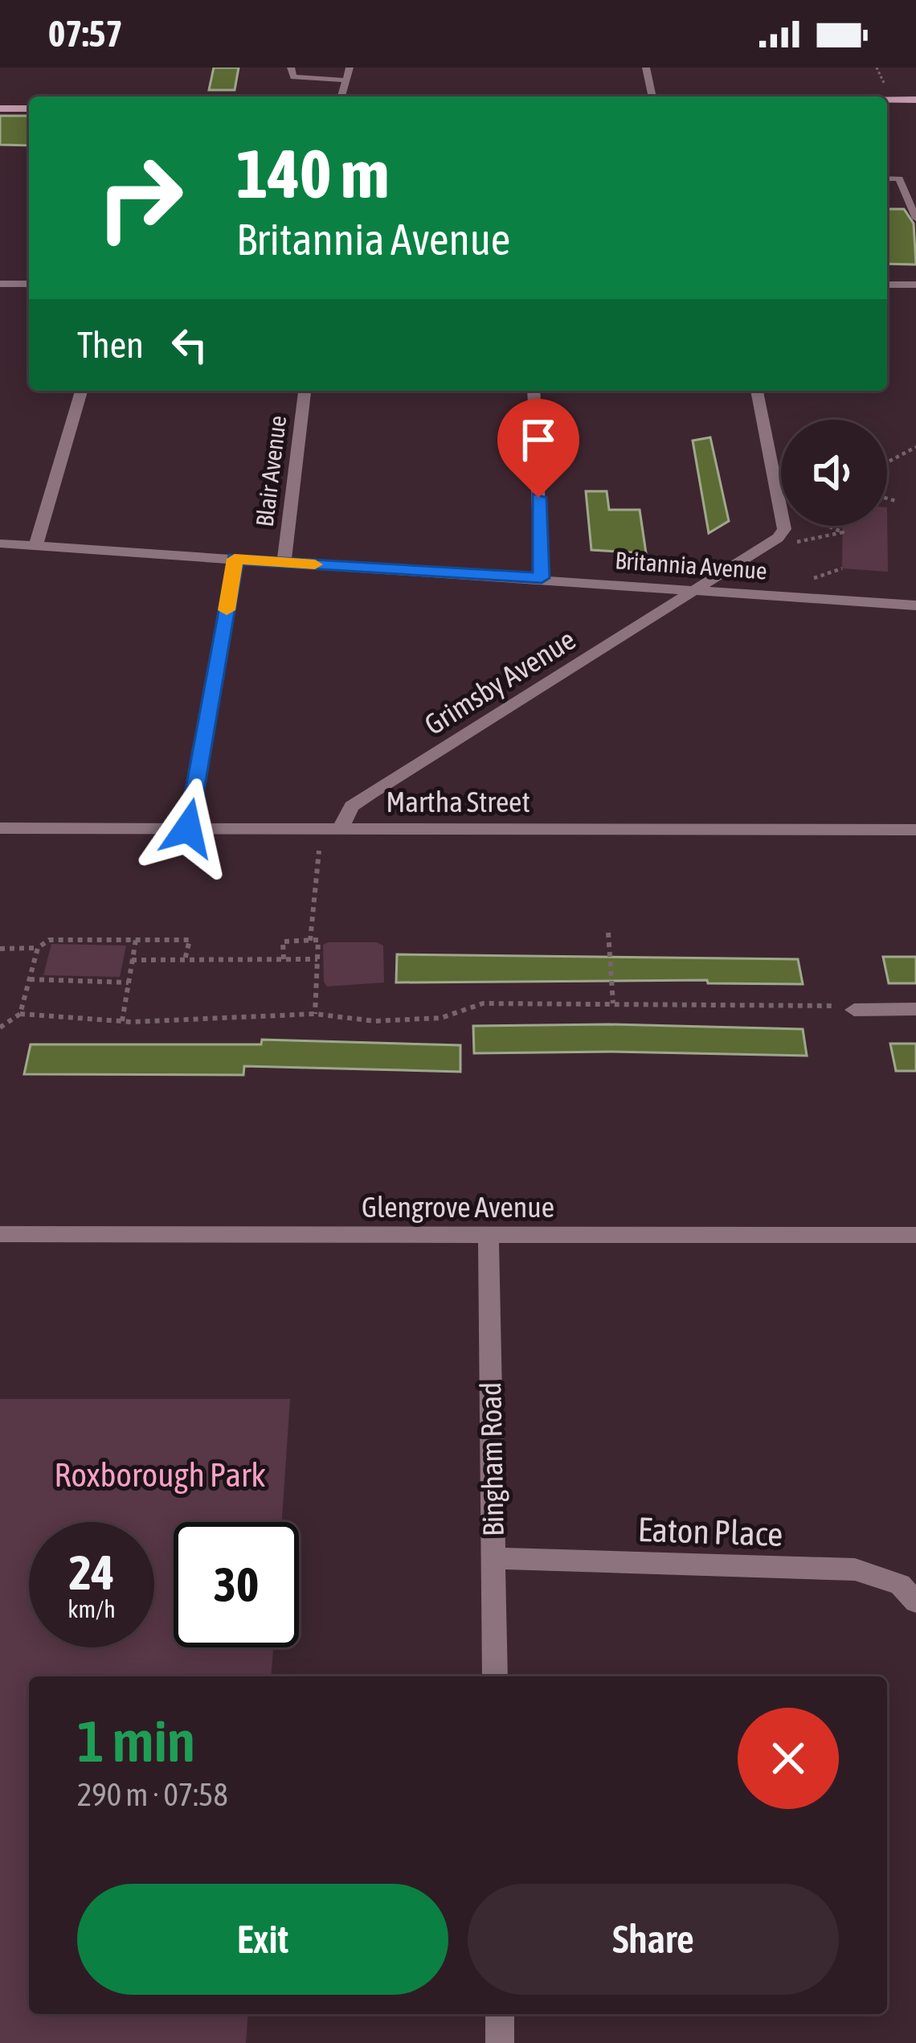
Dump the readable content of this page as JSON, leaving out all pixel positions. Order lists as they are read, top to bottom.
{
  "streets": {
    "street": [
      "Blair Avenue",
      "Britannia Avenue",
      "Grimsby Avenue",
      "Martha Street",
      "Glengrove Avenue",
      "Bingham Road",
      "Eaton Place"
    ]
  },
  "crossings": [
    ["Blair Avenue", "Britannia Avenue"],
    ["Blair Avenue", "Martha Street"],
    ["Britannia Avenue", "Grimsby Avenue"],
    ["Grimsby Avenue", "Martha Street"],
    ["Glengrove Avenue", "Bingham Road"],
    ["Bingham Road", "Eaton Place"]
  ],
  "parks": ["Roxborough Park"],
  "page": {
    "status": "07:57",
    "turn": ["140 m", "Britannia Avenue"],
    "then": "Then",
    "speed": "24 km/h",
    "limit": "30",
    "heading": ["1 min", "290 m · 07:58"],
    "buttons": ["Exit", "Share"]
  }
}
